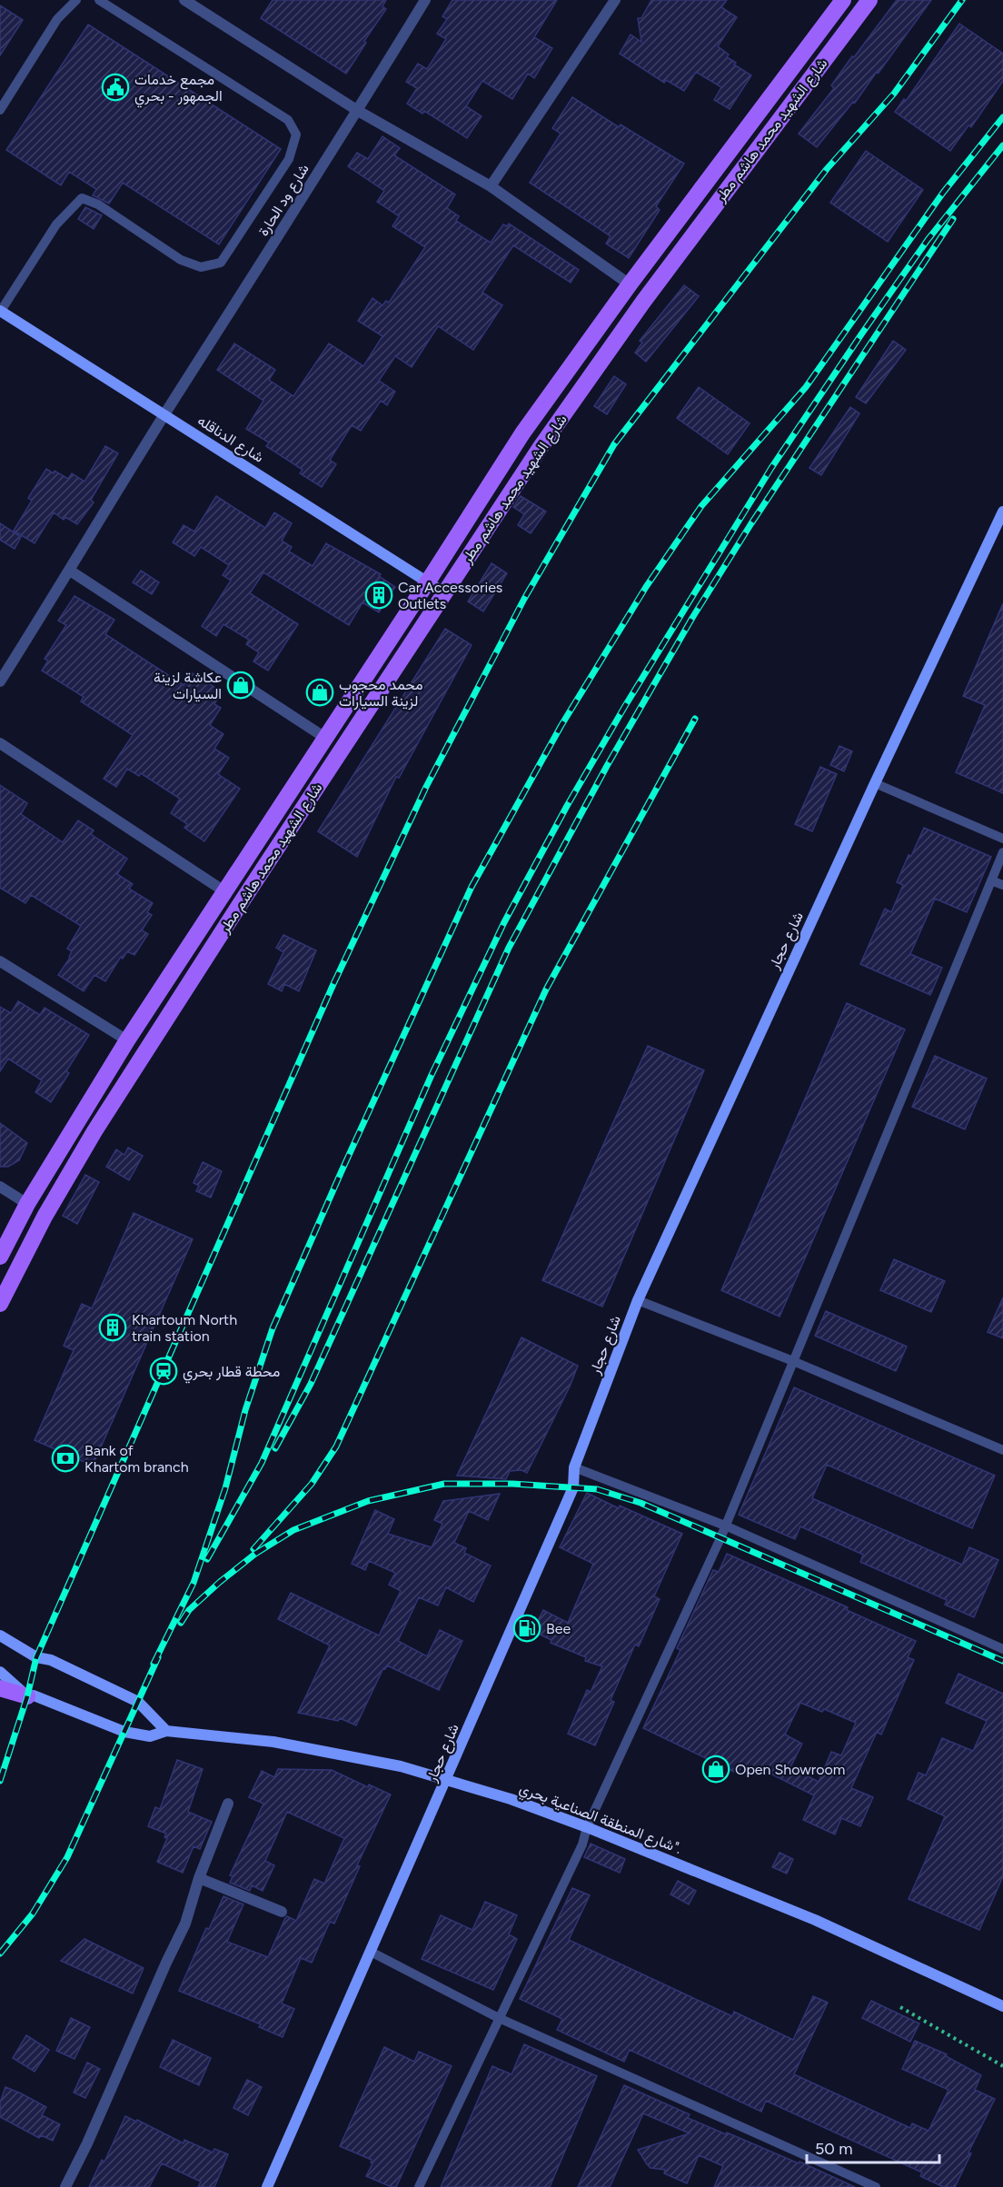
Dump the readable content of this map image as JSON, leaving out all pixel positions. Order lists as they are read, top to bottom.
{
  "streets": {
    "main road": ["شارع الشهيد محمد هاشم مطر"],
    "street": [
      "شارع ود الحارة",
      "شارع الدناقله",
      "شارع حجار",
      "شارع المنطقة الصناعية بحري\"."
    ]
  },
  "crossings": [
    ["شارع الشهيد محمد هاشم مطر", "شارع الدناقله"],
    ["شارع ود الحارة", "شارع الدناقله"],
    ["شارع حجار", "شارع المنطقة الصناعية بحري\"."]
  ],
  "places": {
    "public building": ["مجمع خدمات الجمهور - بحري"],
    "building": ["Car Accessories Outlets", "Khartoum North train station"],
    "shop": ["عكاشة لزينة السيارات", "محمد محجوب لزينة السيارات", "Open Showroom"],
    "station": ["محطة قطار بحري"],
    "bank": ["Bank of Khartom branch"],
    "fuel station": ["Bee"]
  },
  "scale_bar": "50 m"
}
